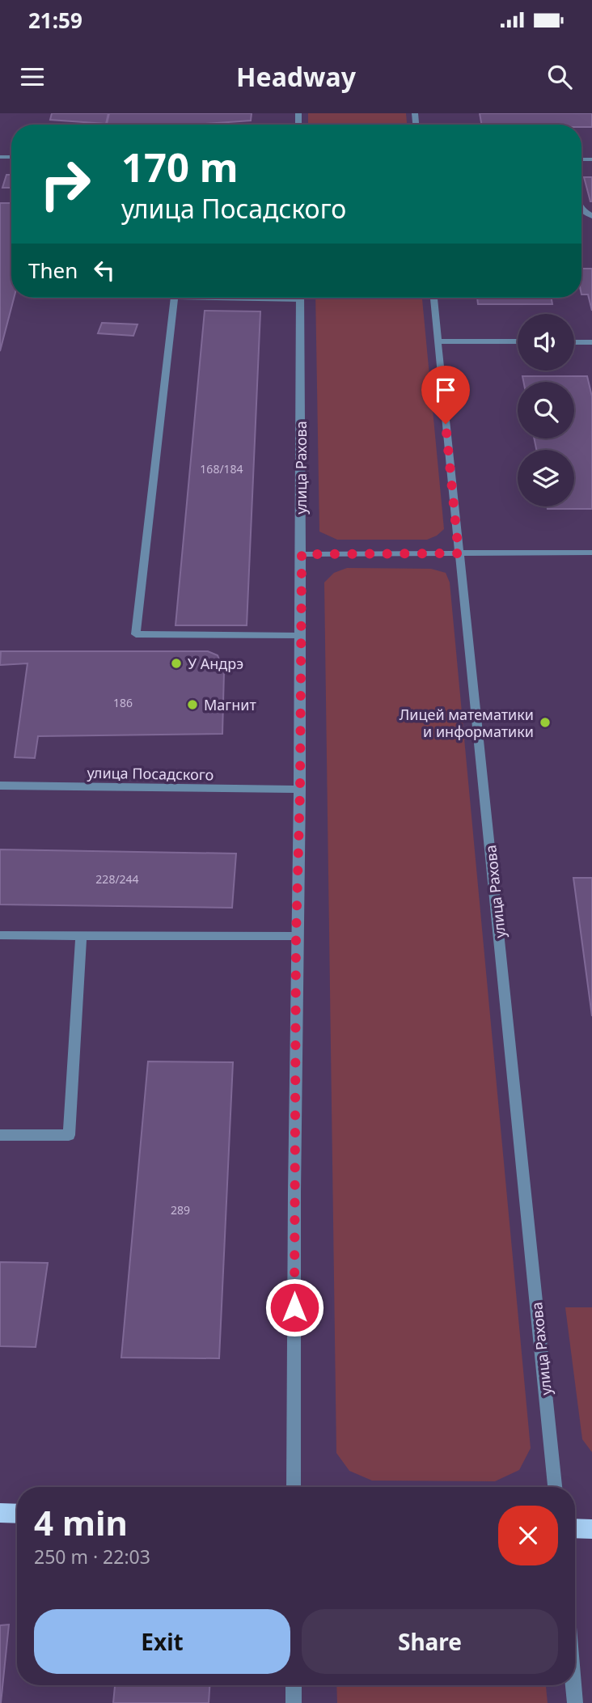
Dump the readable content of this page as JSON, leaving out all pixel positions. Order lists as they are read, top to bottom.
{
  "streets": {
    "street": ["улица Рахова", "улица Посадского"]
  },
  "crossings": [
    ["улица Рахова", "улица Посадского"]
  ],
  "places": ["У Андрэ", "Магнит", "Лицей математики и информатики"],
  "house_numbers": [
    "168/184",
    "186",
    "228/244",
    "289"
  ],
  "page": {
    "status": "21:59",
    "header": "Headway",
    "turn": ["170 m", "улица Посадского"],
    "then": "Then",
    "heading": ["4 min", "250 m · 22:03"],
    "buttons": ["Exit", "Share"]
  }
}
